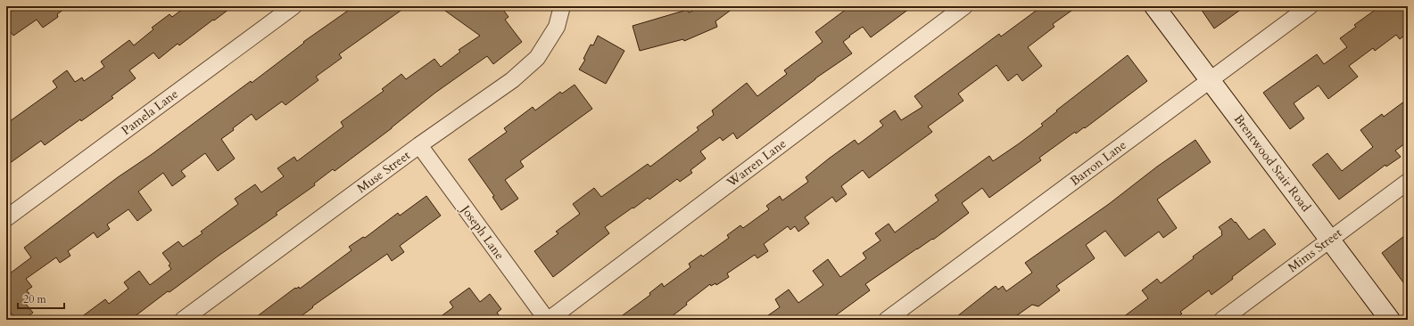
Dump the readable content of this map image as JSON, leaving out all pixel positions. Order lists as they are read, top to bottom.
{
  "streets": {
    "main road": ["Brentwood Stair Road"],
    "street": [
      "Pamela Lane",
      "Warren Lane",
      "Barron Lane",
      "Muse Street",
      "Joseph Lane",
      "Mims Street"
    ]
  },
  "crossings": [
    ["Warren Lane", "Joseph Lane"],
    ["Barron Lane", "Brentwood Stair Road"],
    ["Brentwood Stair Road", "Mims Street"],
    ["Muse Street", "Joseph Lane"]
  ],
  "scale_bar": "20 m"
}
